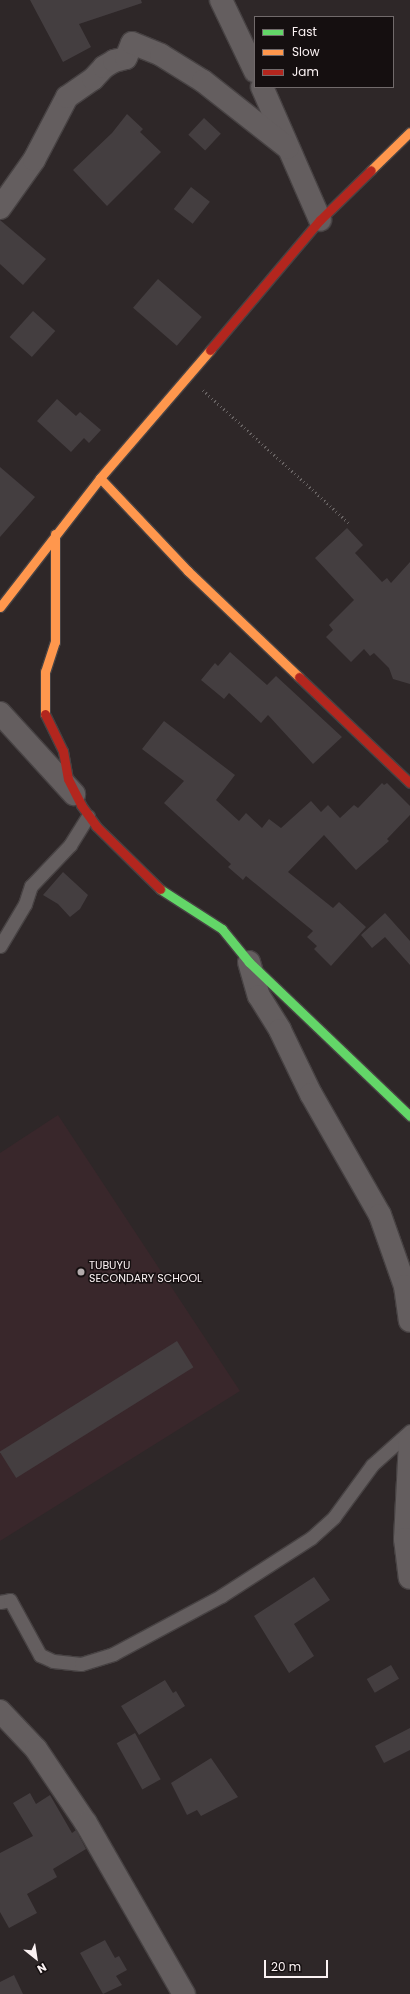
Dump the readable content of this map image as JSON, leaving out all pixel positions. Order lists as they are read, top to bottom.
{
  "places": ["TUBUYU SECONDARY SCHOOL"],
  "legend": ["Fast", "Slow", "Jam"],
  "scale_bar": "20 m",
  "north": "bottom right"
}
